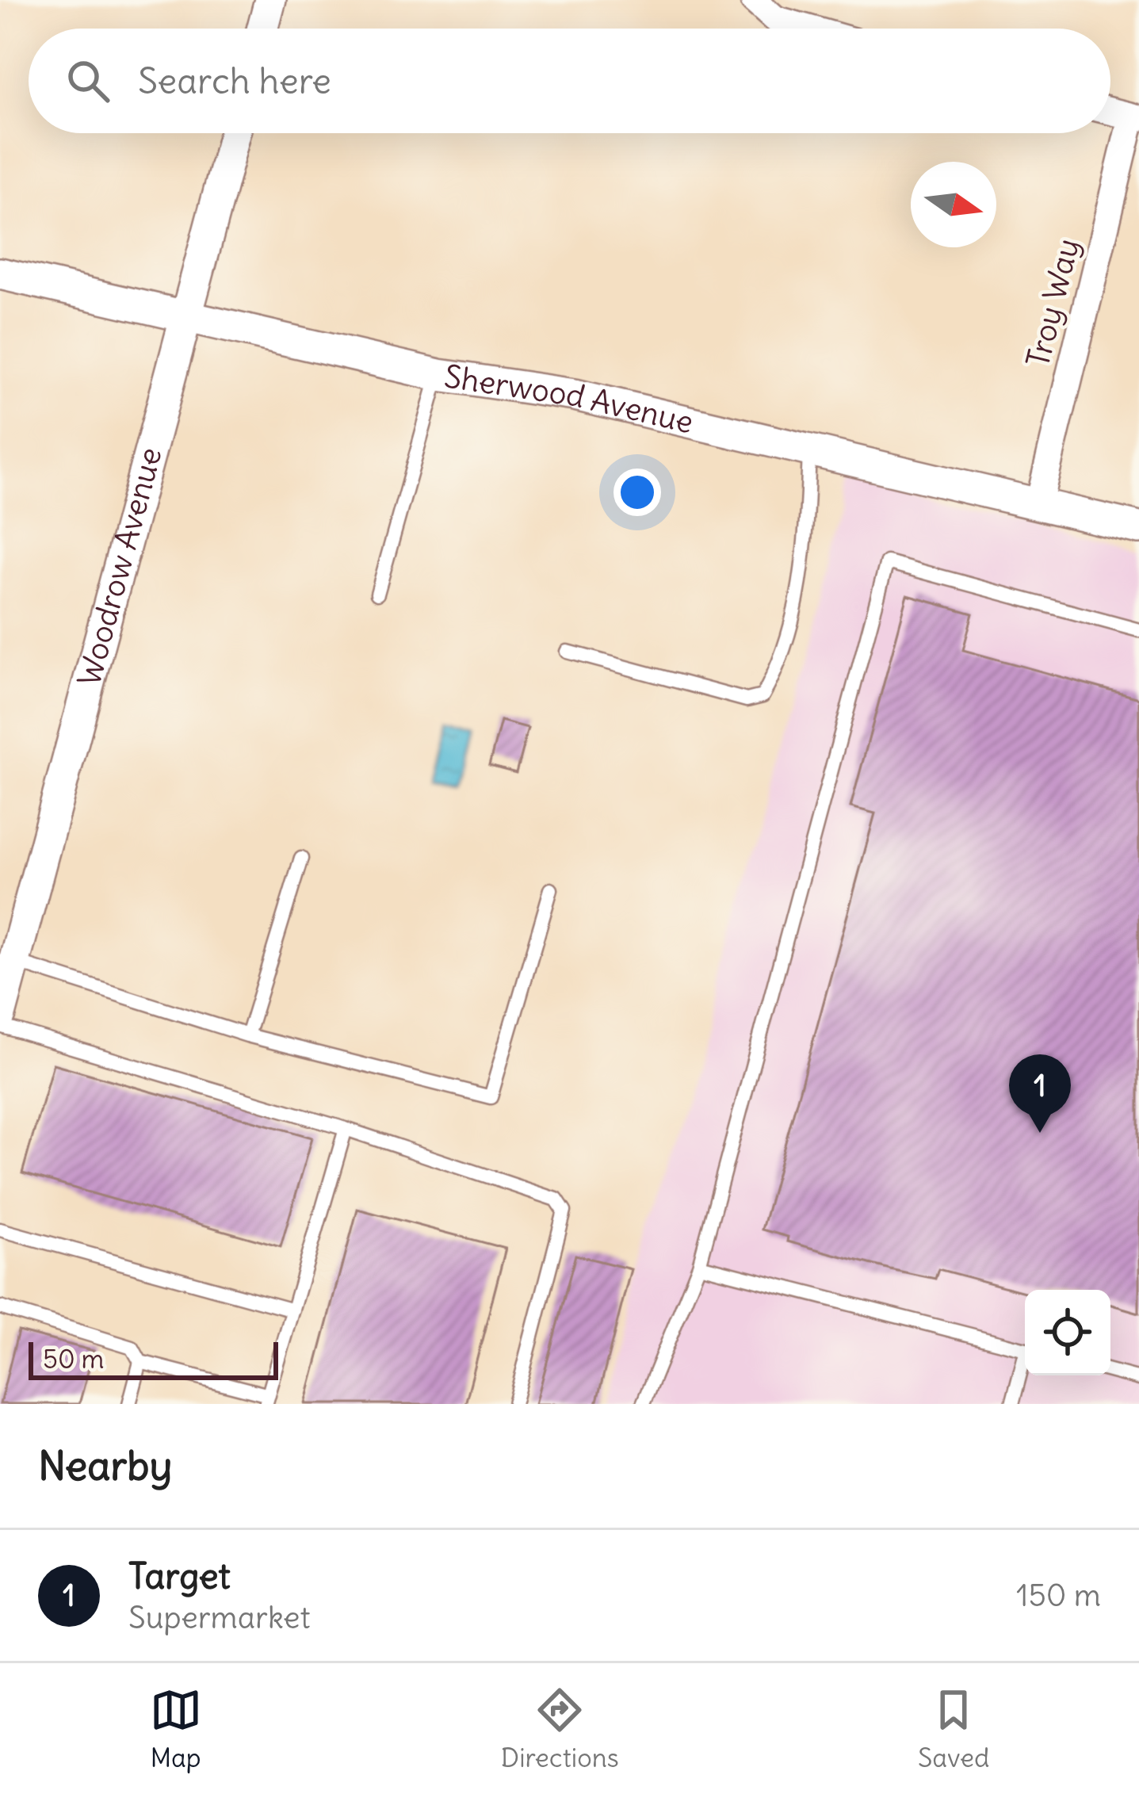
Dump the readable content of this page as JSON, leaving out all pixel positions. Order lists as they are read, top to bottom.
{
  "streets": {
    "street": ["Troy Way", "Sherwood Avenue", "Woodrow Avenue"]
  },
  "crossings": [
    ["Troy Way", "Sherwood Avenue"],
    ["Sherwood Avenue", "Woodrow Avenue"]
  ],
  "scale_bar": "50 m",
  "north": "right",
  "page": {
    "search": "Search here",
    "pins": "1",
    "scale": "50 m",
    "heading": "Nearby",
    "list": [
      {
        "mark": "1",
        "name": "Target",
        "note": "Supermarket",
        "value": "150 m"
      }
    ],
    "nav": ["Map", "Directions", "Saved"]
  }
}
